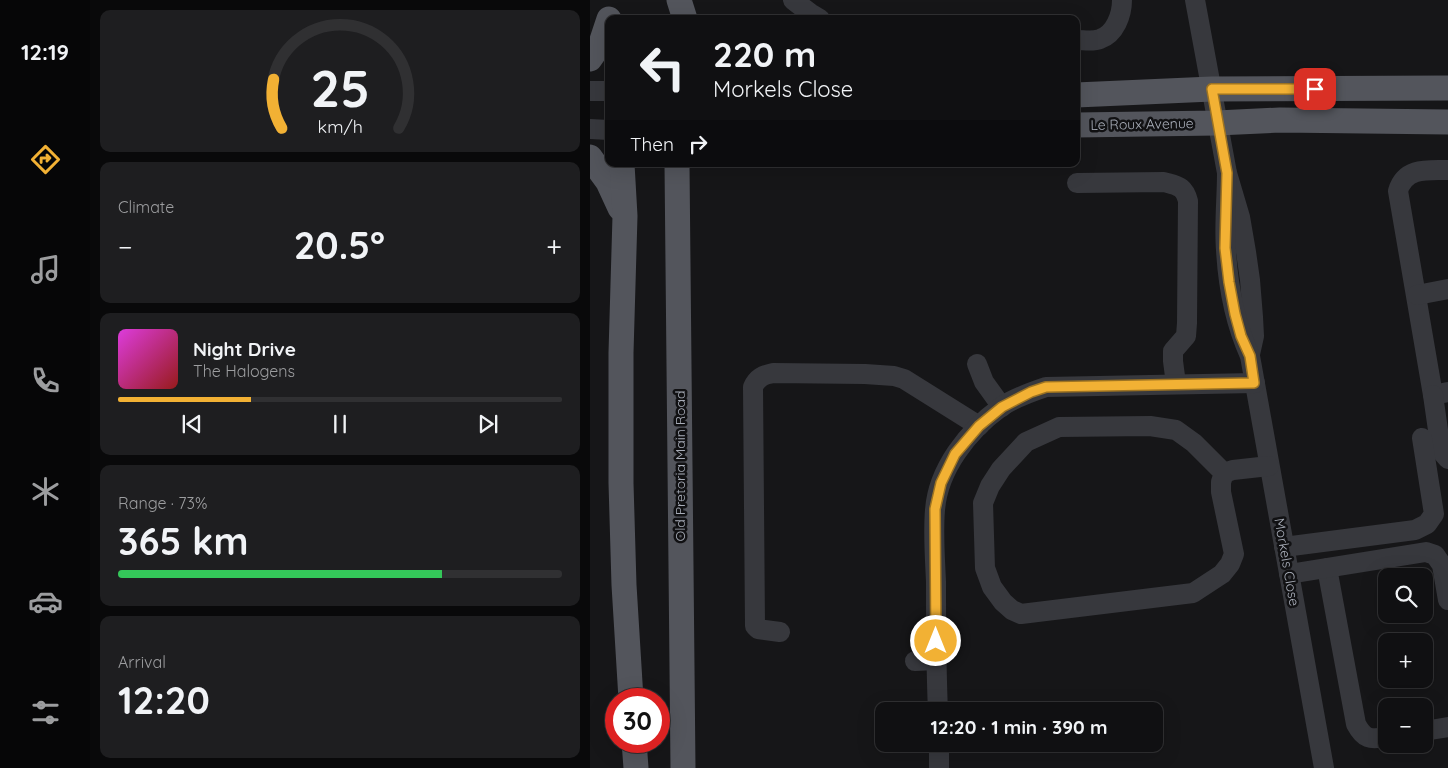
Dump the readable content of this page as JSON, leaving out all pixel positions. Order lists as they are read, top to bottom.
{
  "streets": {
    "main road": ["Le Roux Avenue", "Old Pretoria Main Road"],
    "street": ["Morkels Close"]
  },
  "crossings": [
    ["Le Roux Avenue", "Morkels Close"]
  ],
  "page": {
    "tabs": "12:19",
    "turn": ["220 m", "Morkels Close"],
    "then": "Then",
    "tile": [
      "Climate",
      ["Range · 73%", "365 km"],
      ["Arrival", "12:20"]
    ],
    "heat": ["−", "20.5°", "+"],
    "song": ["Night Drive", "The Halogens"],
    "map_buttons": ["+", "−"],
    "limit": "30",
    "trip": "12:20 · 1 min · 390 m",
    "gauge": ["25", "km/h"]
  }
}
